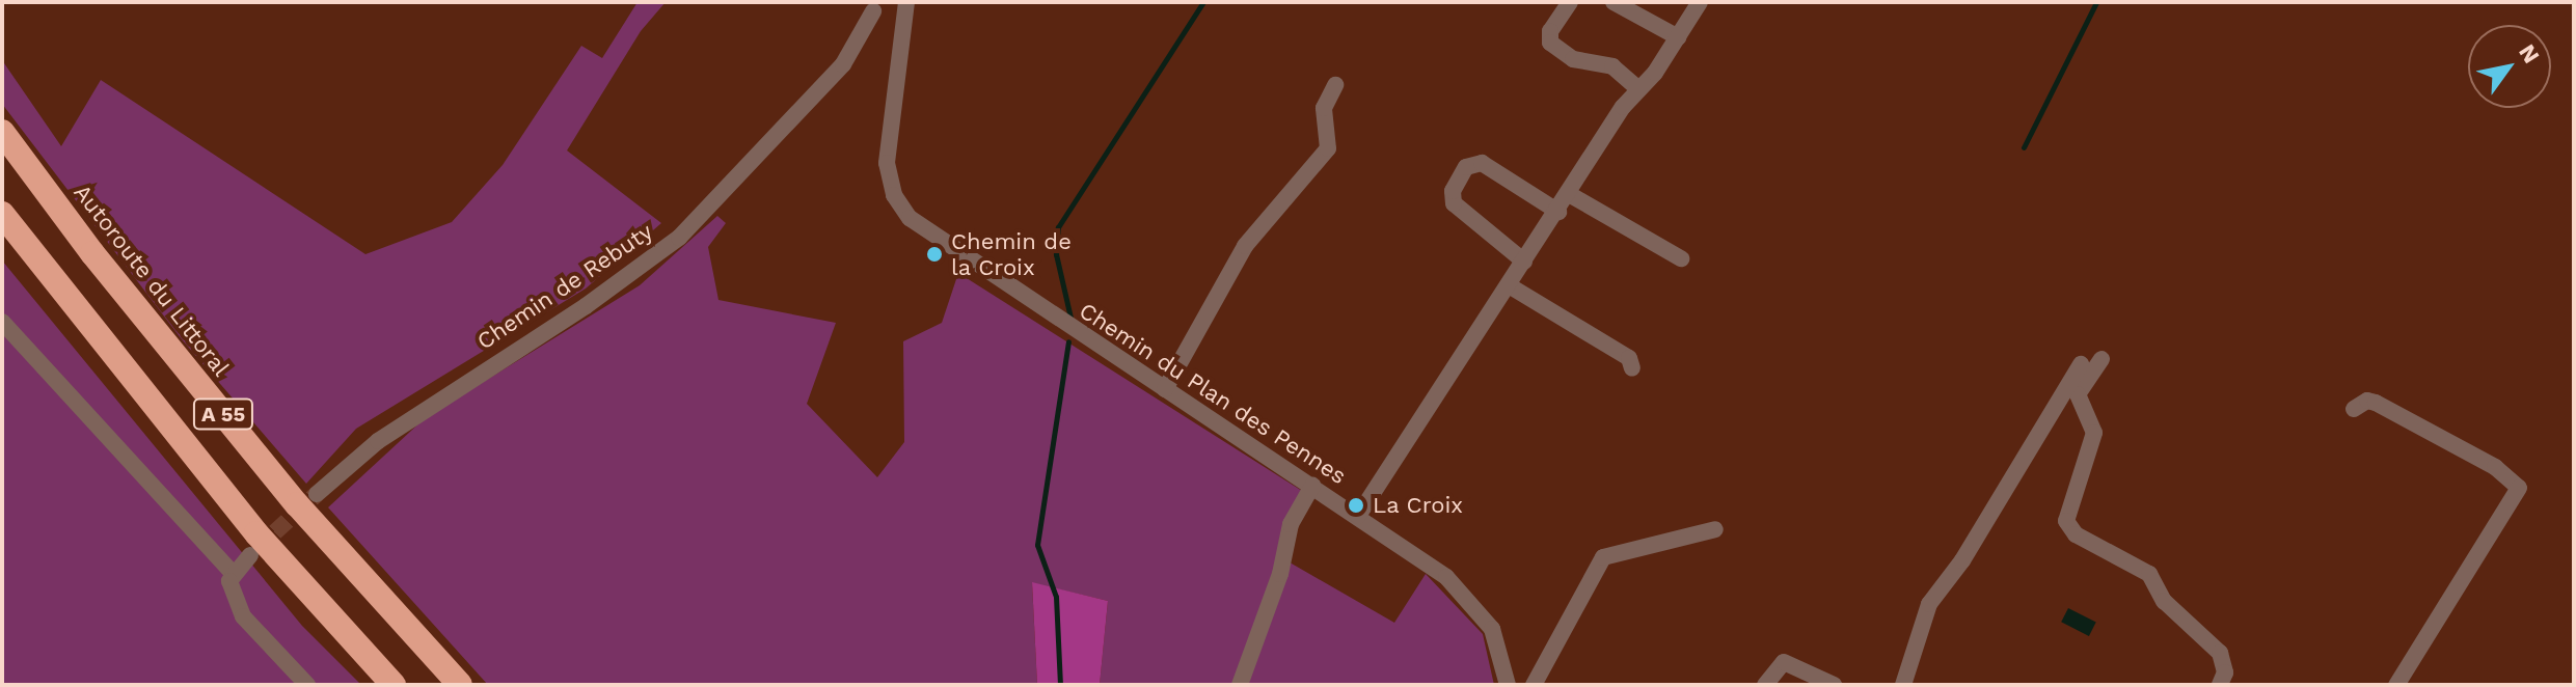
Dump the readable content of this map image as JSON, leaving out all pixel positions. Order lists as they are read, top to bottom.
{
  "streets": {
    "highway": ["Autoroute du Littoral", "A 55"],
    "street": ["Chemin de Rebuty", "Chemin du Plan des Pennes"]
  },
  "places": ["Chemin de la Croix", "La Croix"],
  "north": "top right"
}
